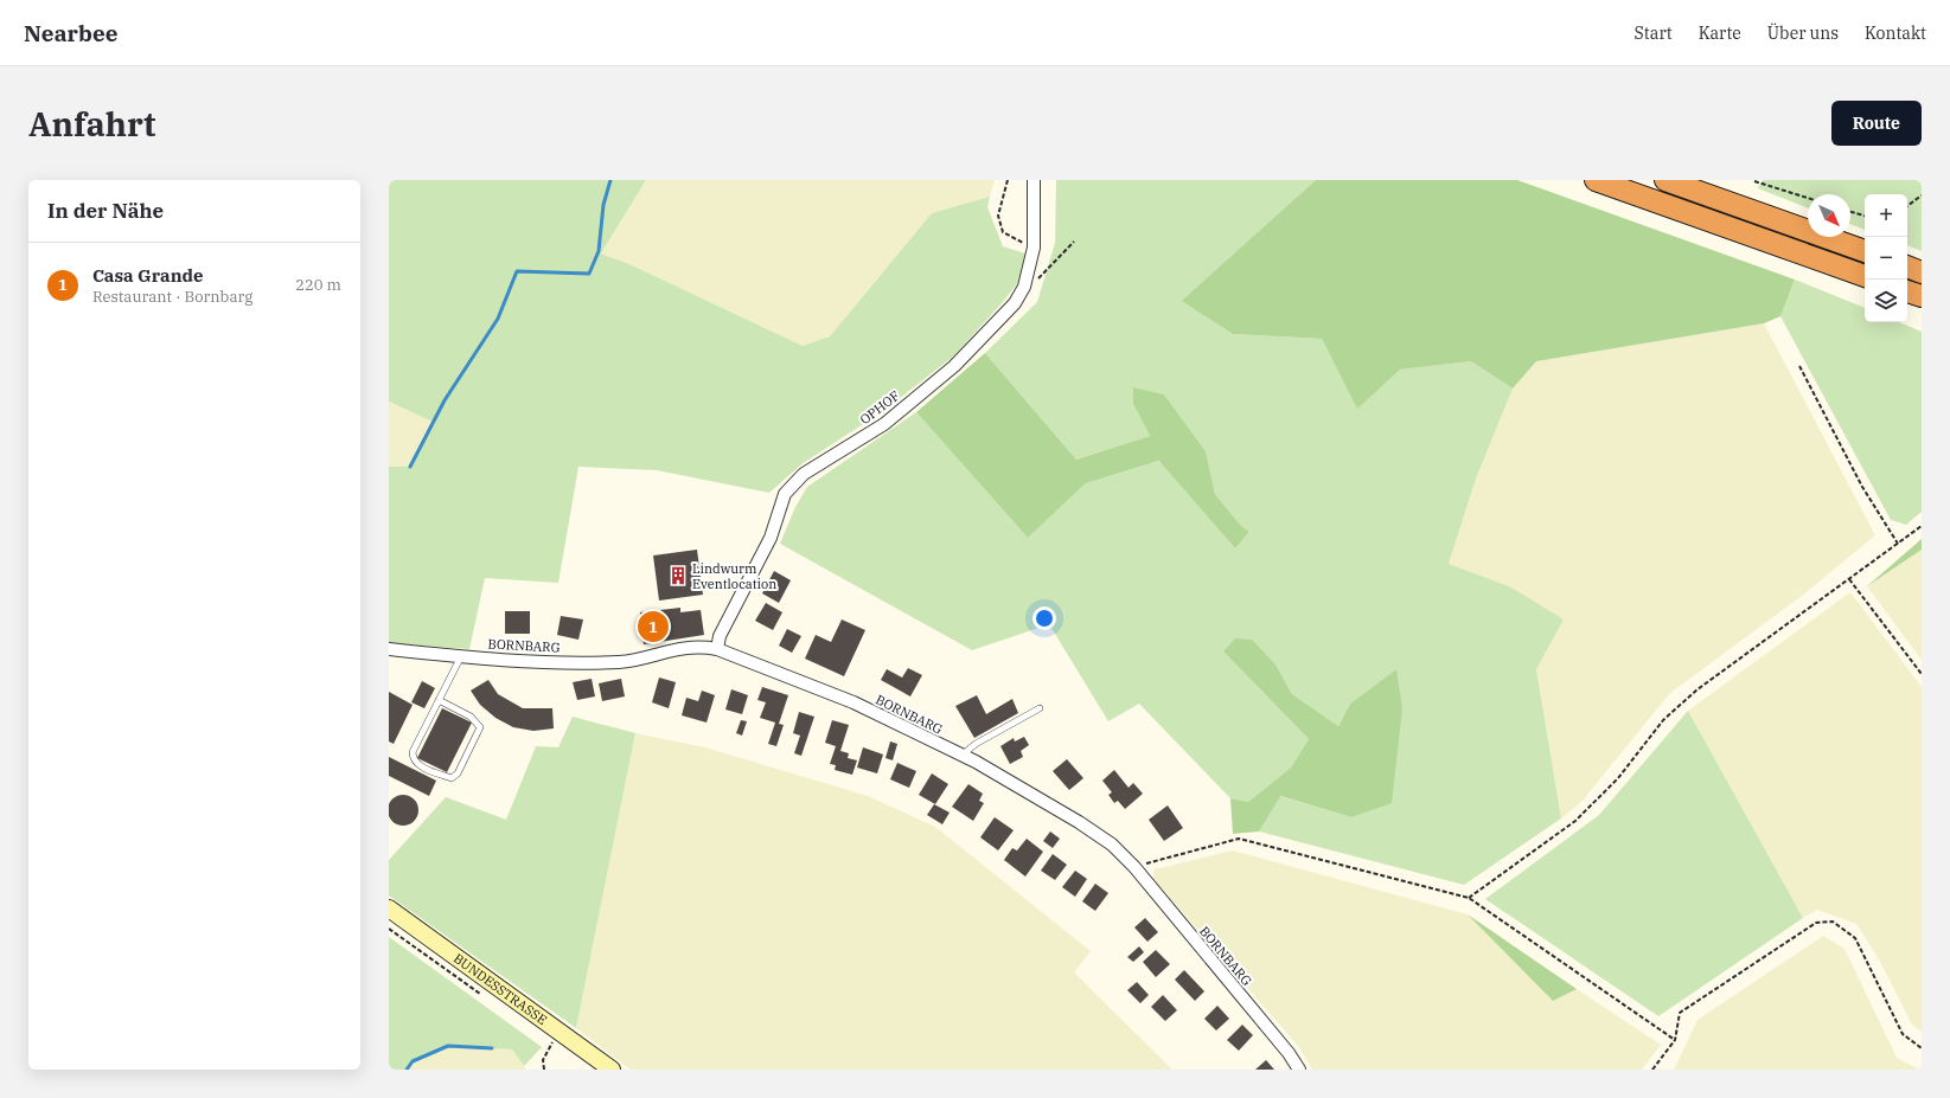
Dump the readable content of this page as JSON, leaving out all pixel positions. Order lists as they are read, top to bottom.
{
  "streets": {
    "street": ["OPHOF", "BORNBARG", "BUNDESSTRASSE"]
  },
  "crossings": [
    ["OPHOF", "BORNBARG"]
  ],
  "places": {
    "building": ["Lindwurm Eventlocation"]
  },
  "north": "bottom right",
  "page": {
    "header": "Nearbee",
    "nav": [
      "Start",
      "Karte",
      "Über uns",
      "Kontakt"
    ],
    "buttons": "Route",
    "title": "Anfahrt",
    "heading": "In der Nähe",
    "map_buttons": ["+", "−"],
    "list": [
      {
        "mark": "1",
        "name": "Casa Grande",
        "note": "Restaurant · Bornbarg",
        "value": "220 m"
      }
    ],
    "pins": "1"
  }
}
